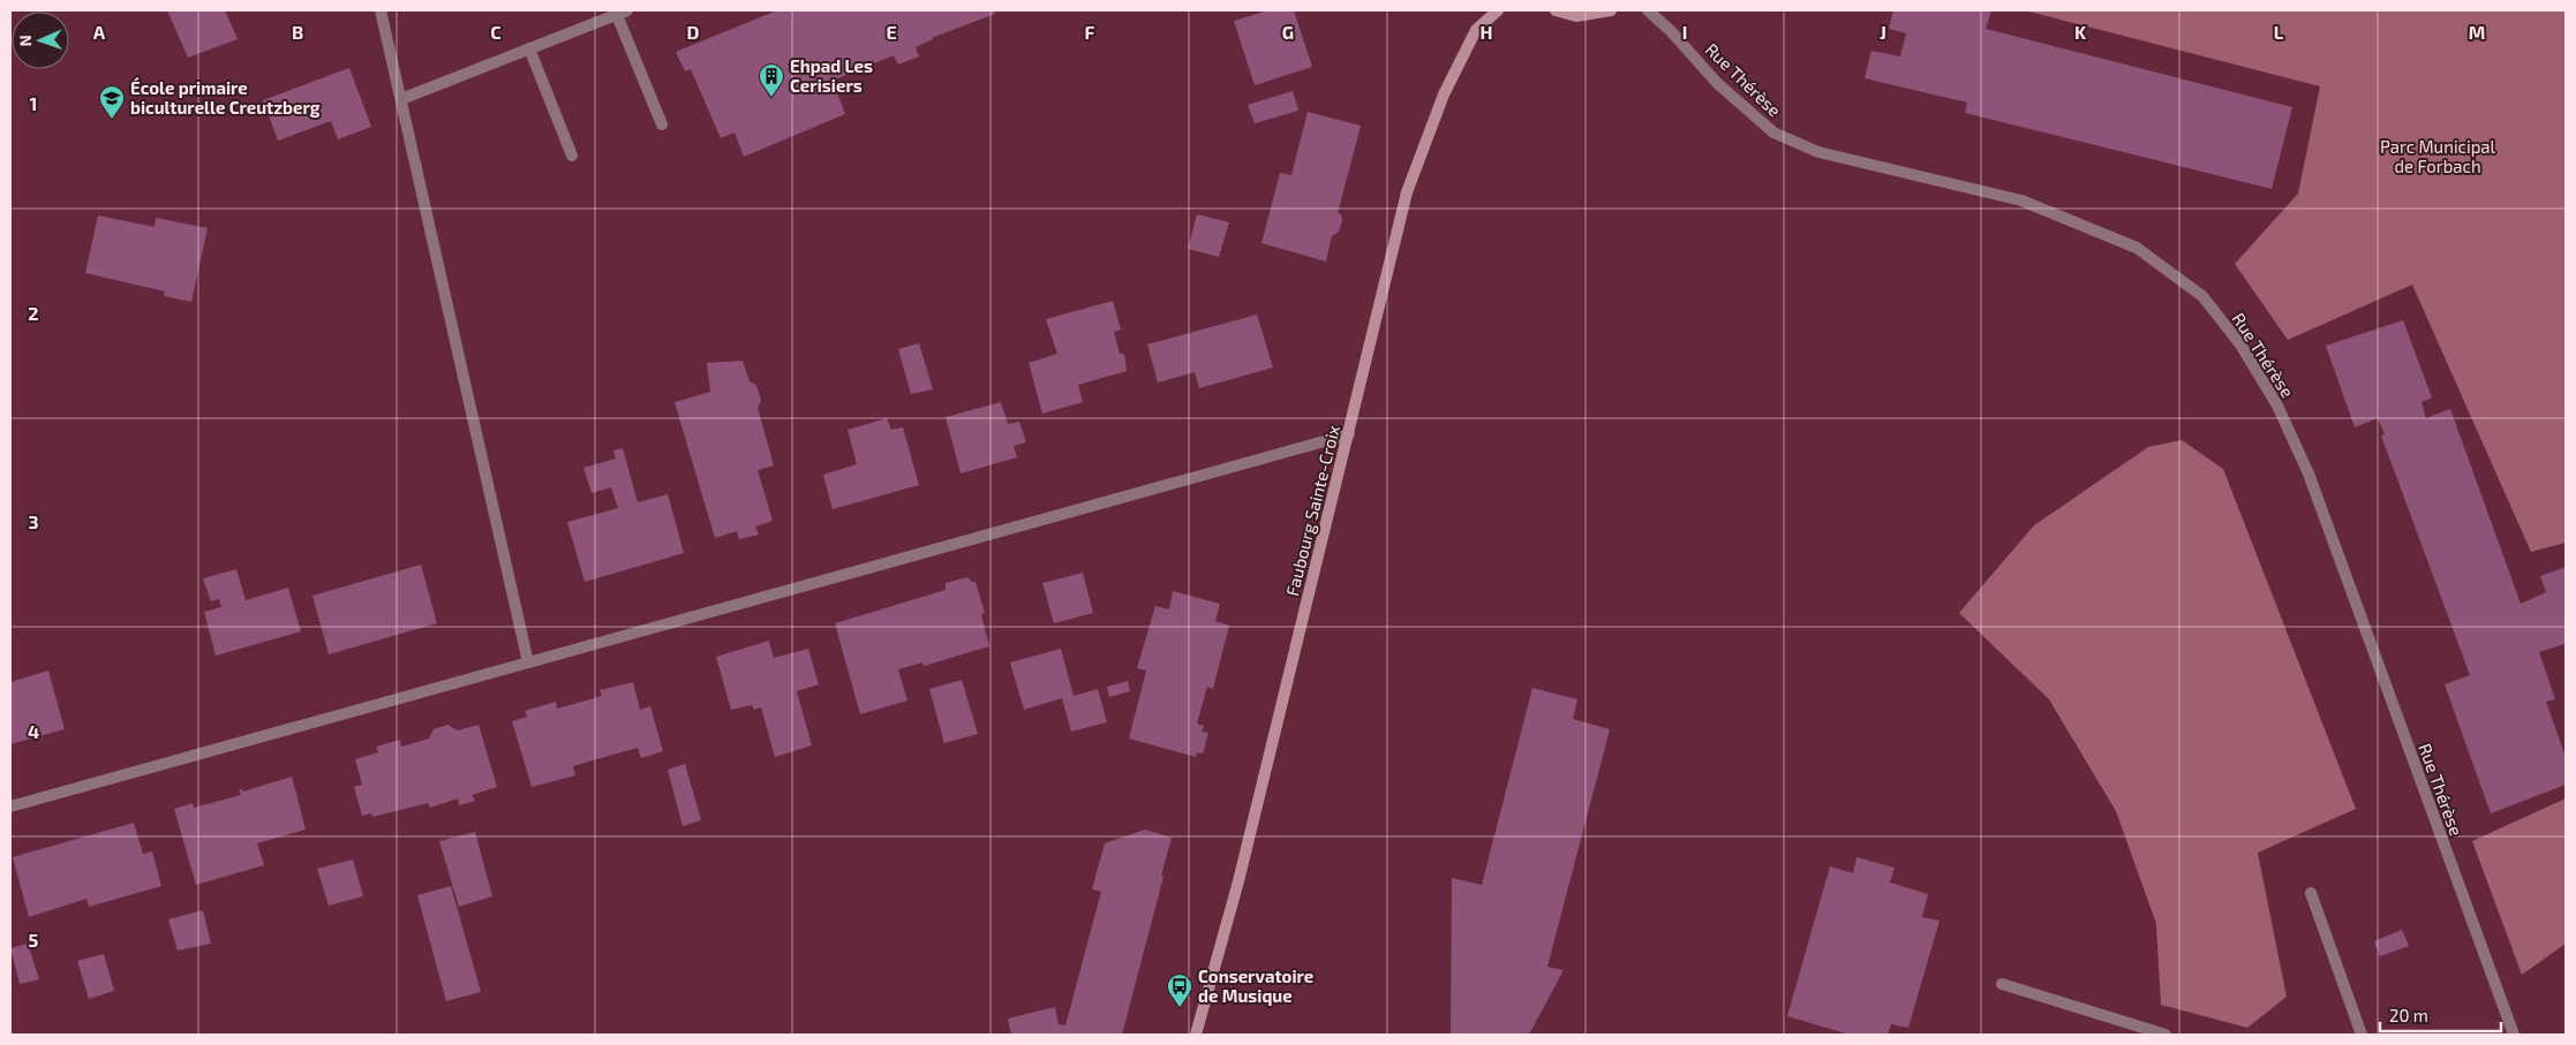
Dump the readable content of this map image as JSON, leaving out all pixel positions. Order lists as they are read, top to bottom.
{
  "streets": {
    "main road": ["Faubourg Sainte-Croix"],
    "street": ["Rue Thérèse"]
  },
  "parks": ["Parc Municipal de Forbach"],
  "places": {
    "building": ["Ehpad Les Cerisiers"],
    "school or university": ["École primaire biculturelle Creutzberg"],
    "bus stop": ["Conservatoire de Musique"]
  },
  "scale_bar": "20 m",
  "north": "left",
  "grid": {
    "columns": [
      "A",
      "B",
      "C",
      "D",
      "E",
      "F",
      "G",
      "H",
      "I",
      "J",
      "K",
      "L",
      "M"
    ],
    "rows": [
      "1",
      "2",
      "3",
      "4",
      "5"
    ]
  }
}
